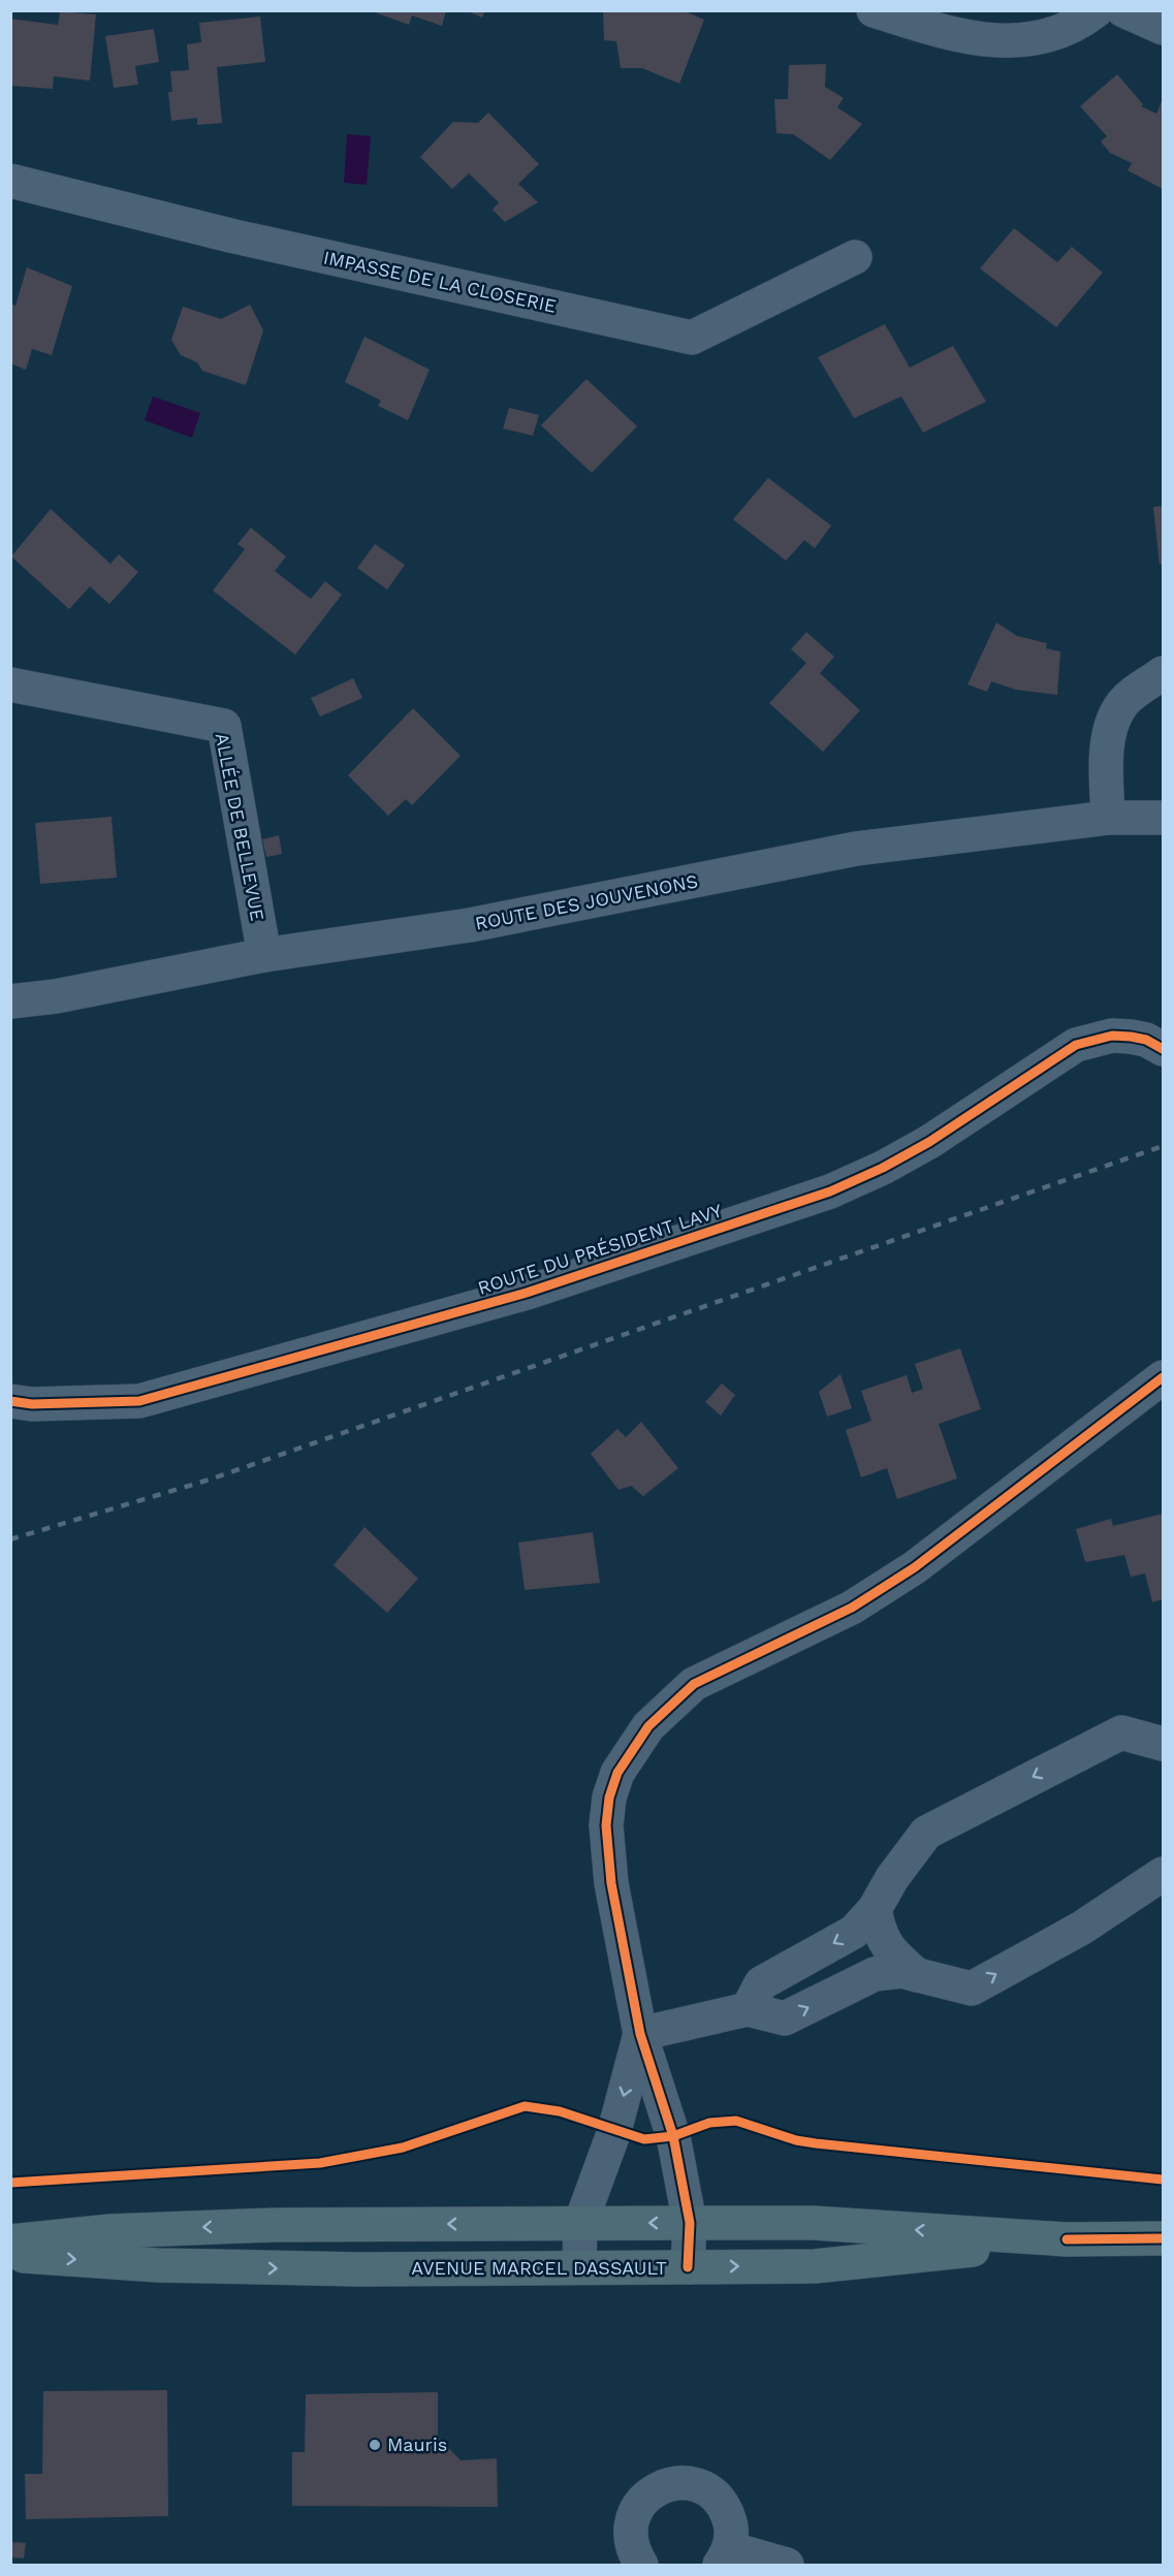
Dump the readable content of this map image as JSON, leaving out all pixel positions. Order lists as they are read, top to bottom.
{
  "streets": {
    "main road": ["AVENUE MARCEL DASSAULT"],
    "street": [
      "IMPASSE DE LA CLOSERIE",
      "ALLÉE DE BELLEVUE",
      "ROUTE DES JOUVENONS",
      "ROUTE DU PRÉSIDENT LAVY"
    ]
  },
  "crossings": [
    ["ALLÉE DE BELLEVUE", "ROUTE DES JOUVENONS"]
  ],
  "places": ["Mauris"]
}
